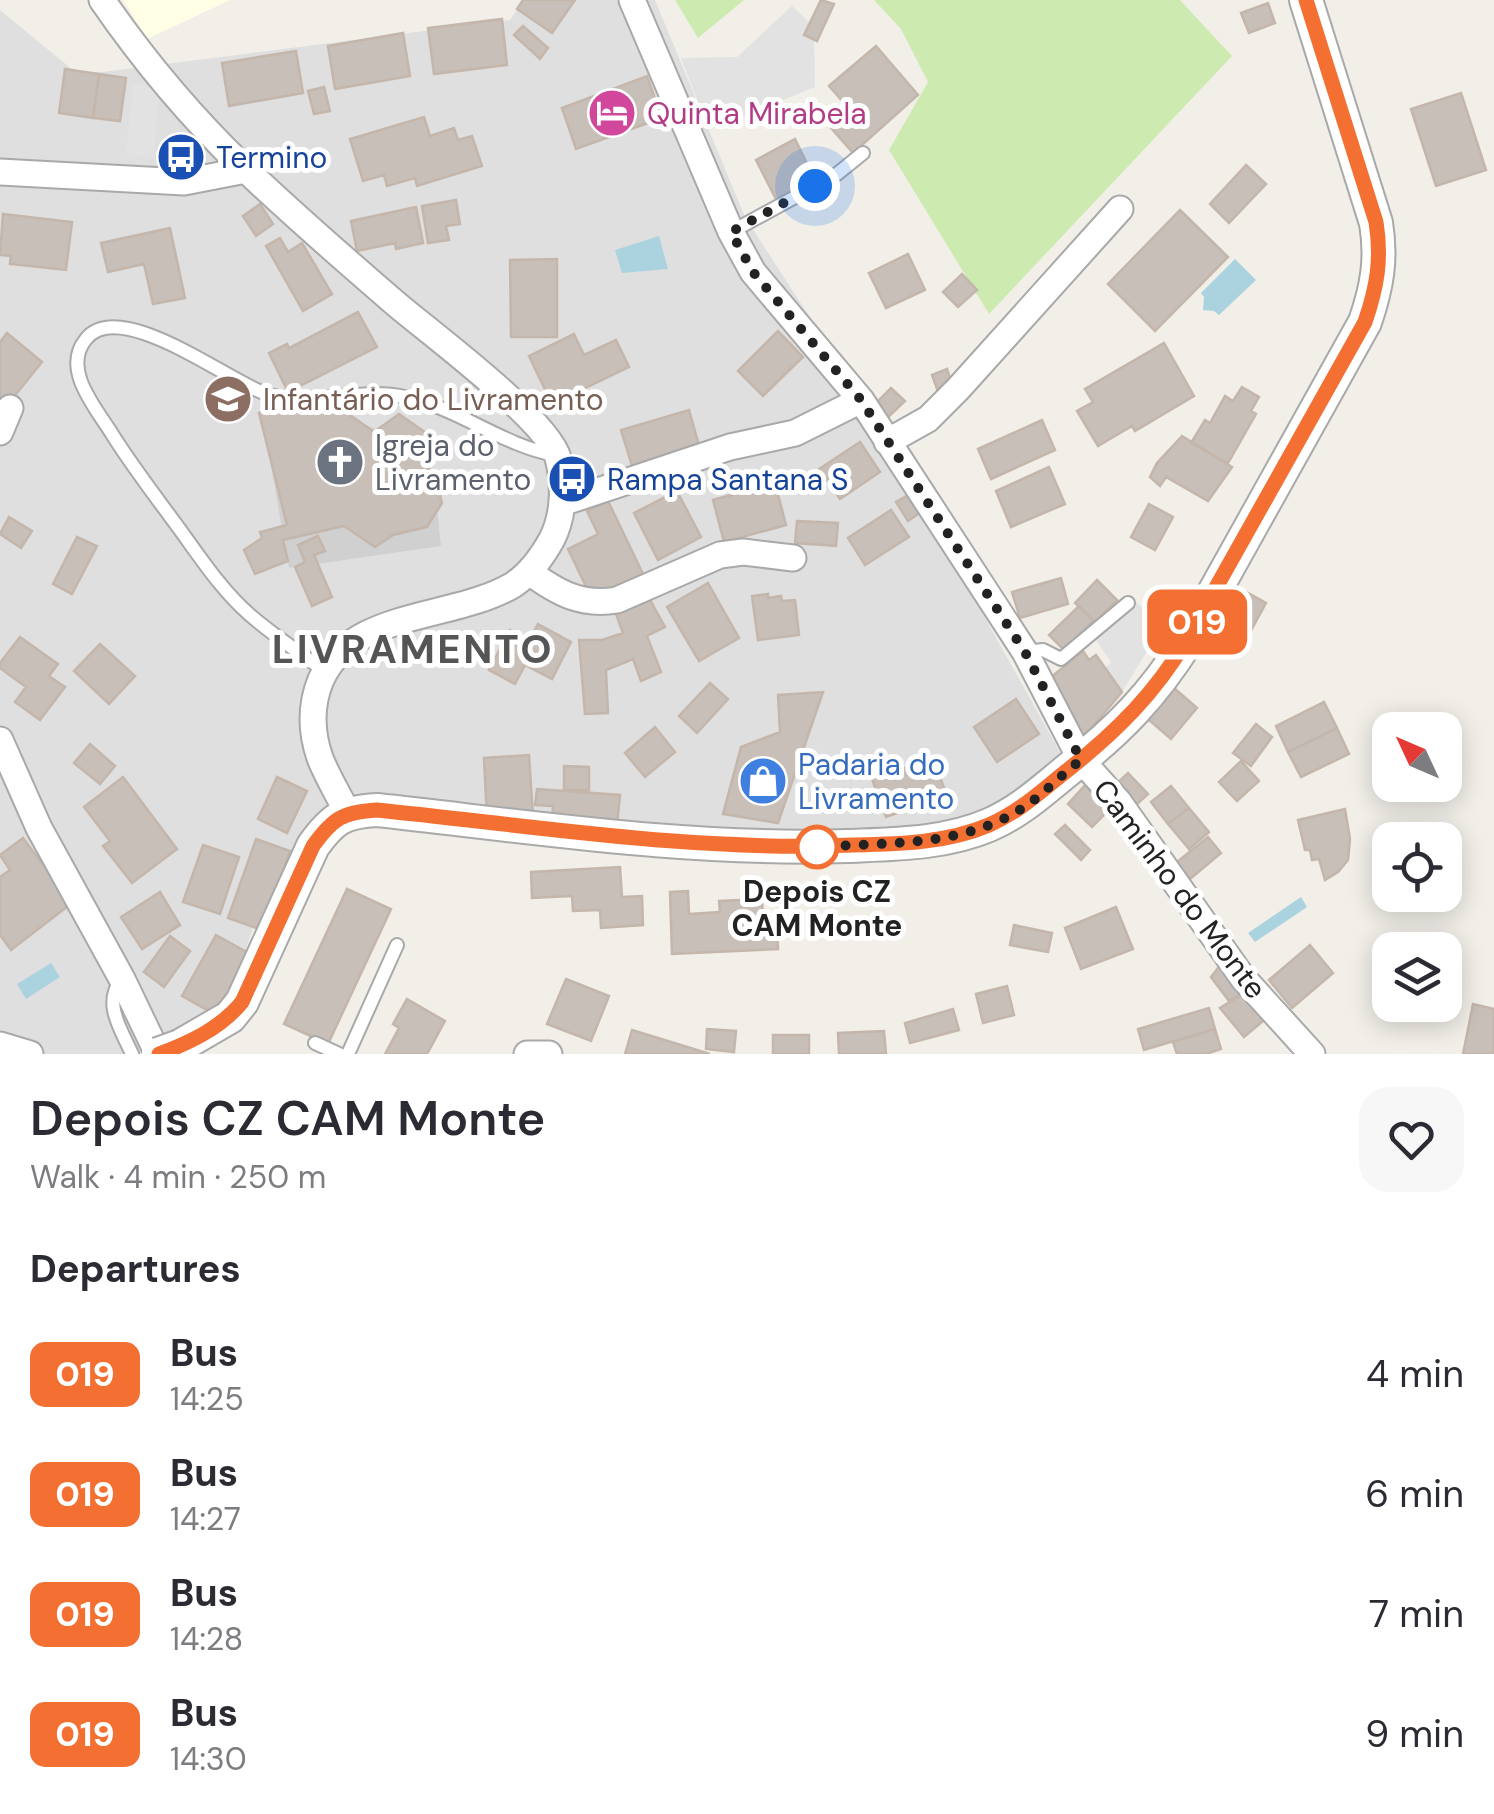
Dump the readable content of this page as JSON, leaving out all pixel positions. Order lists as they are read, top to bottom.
{
  "streets": {
    "street": ["Caminho do Monte"]
  },
  "districts": ["LIVRAMENTO"],
  "places": {
    "hotel": ["Quinta Mirabela"],
    "bus stop": ["Termino", "Rampa Santana S"],
    "school or university": ["Infantário do Livramento"],
    "church": ["Igreja do Livramento"],
    "shop": ["Padaria do Livramento"],
    "other": ["Depois CZ CAM Monte"]
  },
  "lines": ["bus line 019"],
  "north": "top left",
  "page": {
    "on_map": "019",
    "heading": [
      ["Depois CZ CAM Monte", "Walk · 4 min · 250 m"],
      "Departures"
    ],
    "list": [
      {
        "mark": "019",
        "name": "Bus",
        "note": "14:25",
        "value": "4 min"
      },
      {
        "mark": "019",
        "name": "Bus",
        "note": "14:27",
        "value": "6 min"
      },
      {
        "mark": "019",
        "name": "Bus",
        "note": "14:28",
        "value": "7 min"
      },
      {
        "mark": "019",
        "name": "Bus",
        "note": "14:30",
        "value": "9 min"
      }
    ]
  }
}
